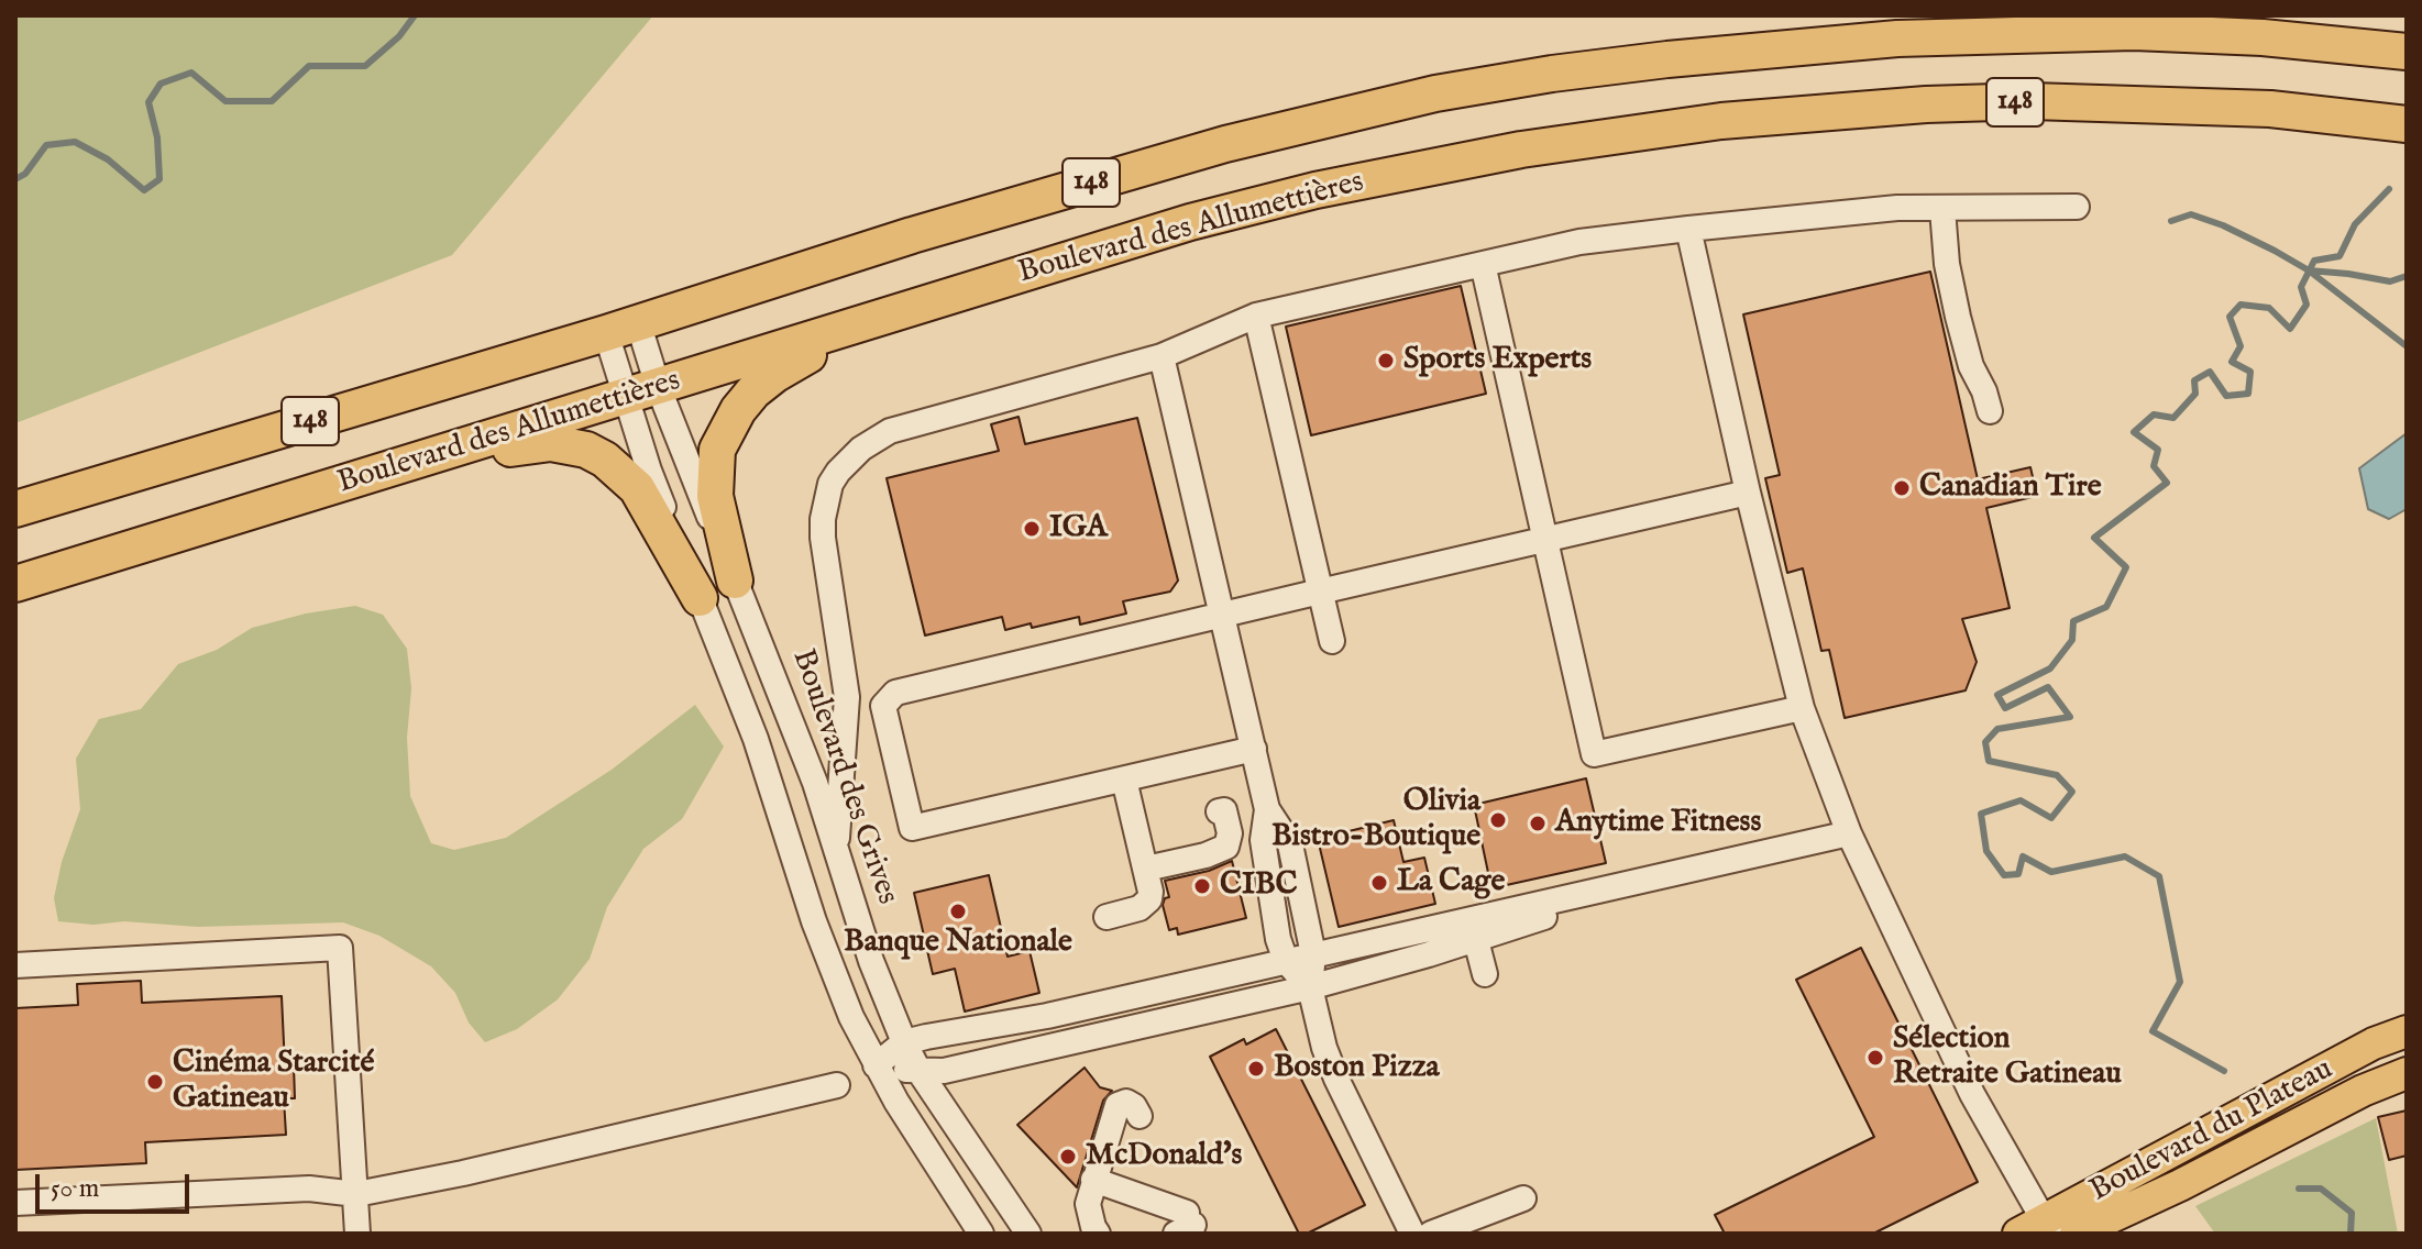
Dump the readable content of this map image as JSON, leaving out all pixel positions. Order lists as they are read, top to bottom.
{
  "streets": {
    "highway": ["148", "Boulevard des Allumettières"],
    "main road": ["Boulevard du Plateau"],
    "street": ["Boulevard des Grives"]
  },
  "crossings": [
    ["148", "Boulevard des Grives"],
    ["Boulevard des Allumettières", "Boulevard des Grives"]
  ],
  "places": [
    "Sports Experts",
    "Canadian Tire",
    "IGA",
    "Olivia Bistro-Boutique",
    "Anytime Fitness",
    "La Cage",
    "CIBC",
    "Banque Nationale",
    "Sélection Retraite Gatineau",
    "Boston Pizza",
    "Cinéma Starcité Gatineau",
    "McDonald's"
  ],
  "scale_bar": "50 m"
}
